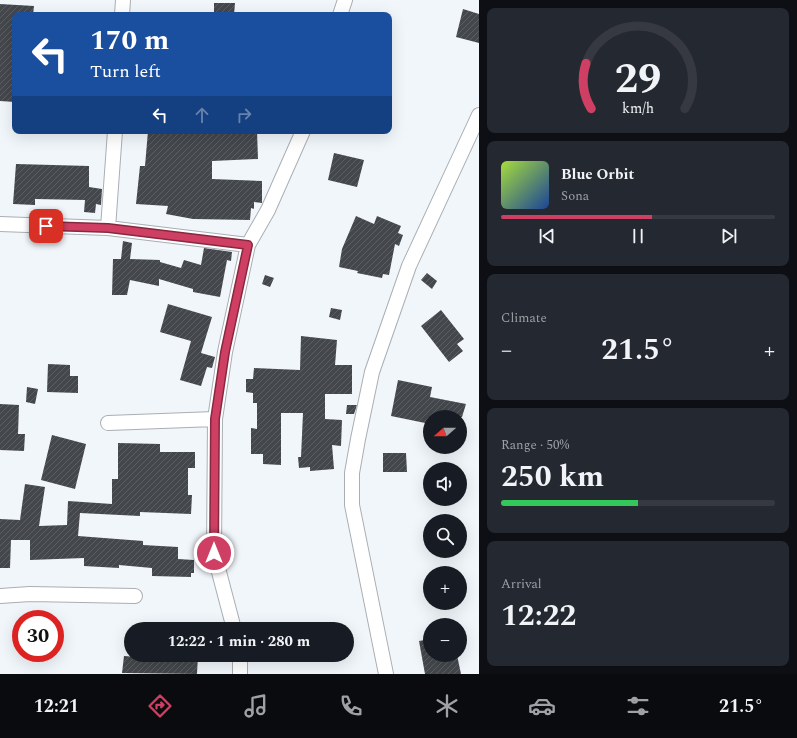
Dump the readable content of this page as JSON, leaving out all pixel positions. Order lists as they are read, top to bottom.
{
  "north": "left",
  "page": {
    "turn": ["170 m", "Turn left"],
    "song": ["Blue Orbit", "Sona"],
    "tile": [
      "Climate",
      ["Range · 50%", "250 km"],
      ["Arrival", "12:22"]
    ],
    "heat": ["−", "21.5°", "+"],
    "map_buttons": ["+", "−"],
    "limit": "30",
    "trip": "12:22 · 1 min · 280 m",
    "tabs": ["12:21", "21.5°"],
    "gauge": ["29", "km/h"]
  }
}
